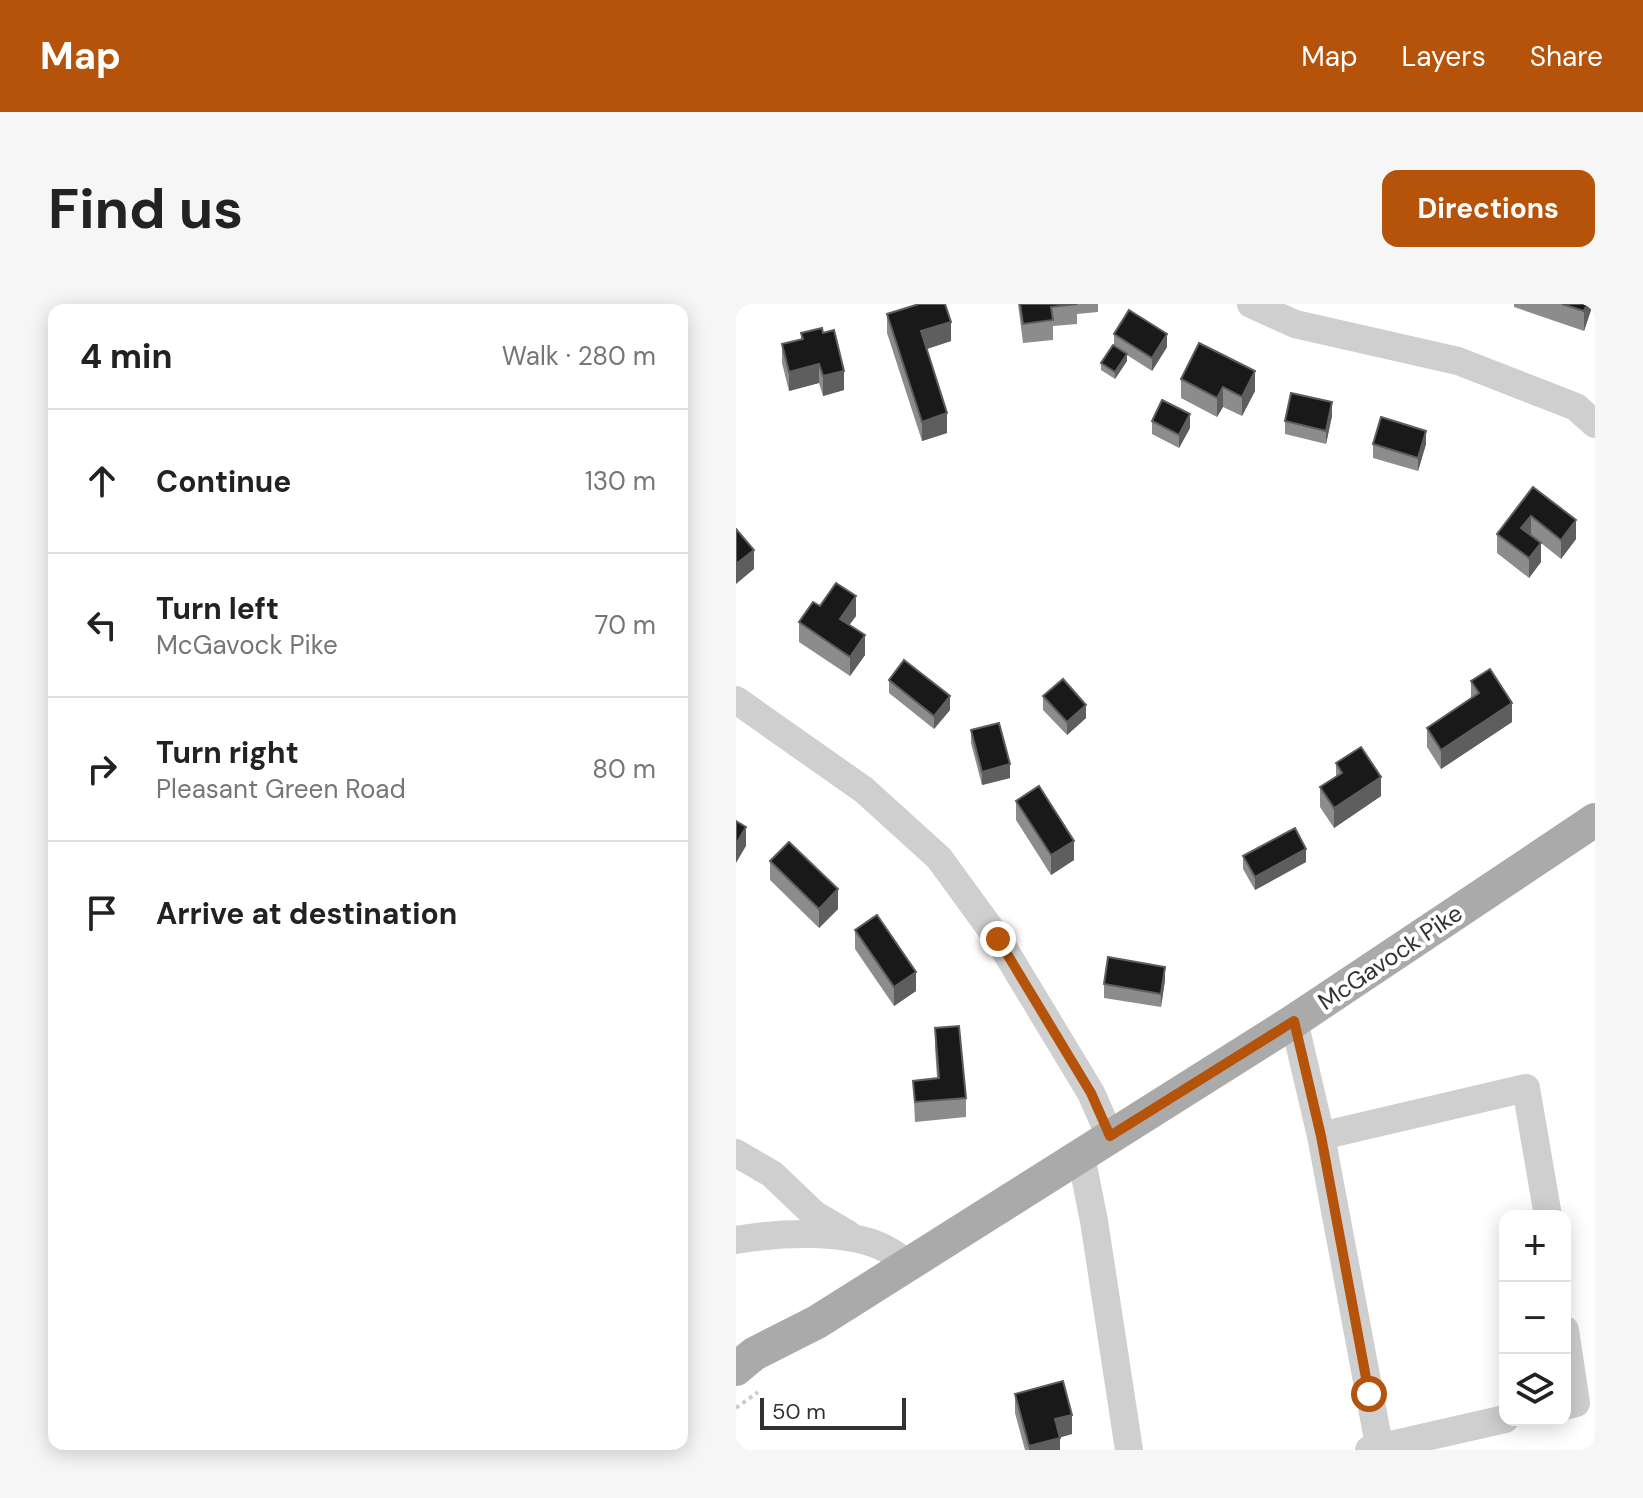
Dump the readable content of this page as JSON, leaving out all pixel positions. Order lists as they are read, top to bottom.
{
  "streets": {
    "main road": ["McGavock Pike"]
  },
  "scale_bar": "50 m",
  "page": {
    "header": "Map",
    "nav": ["Map", "Layers", "Share"],
    "buttons": "Directions",
    "title": "Find us",
    "heading": ["4 min", "Walk · 280 m"],
    "list": [
      ["Continue", "130 m"],
      ["Turn left", "McGavock Pike", "70 m"],
      ["Turn right", "Pleasant Green Road", "80 m"],
      "Arrive at destination"
    ],
    "map_buttons": ["+", "−"],
    "scale": "50 m"
  }
}
